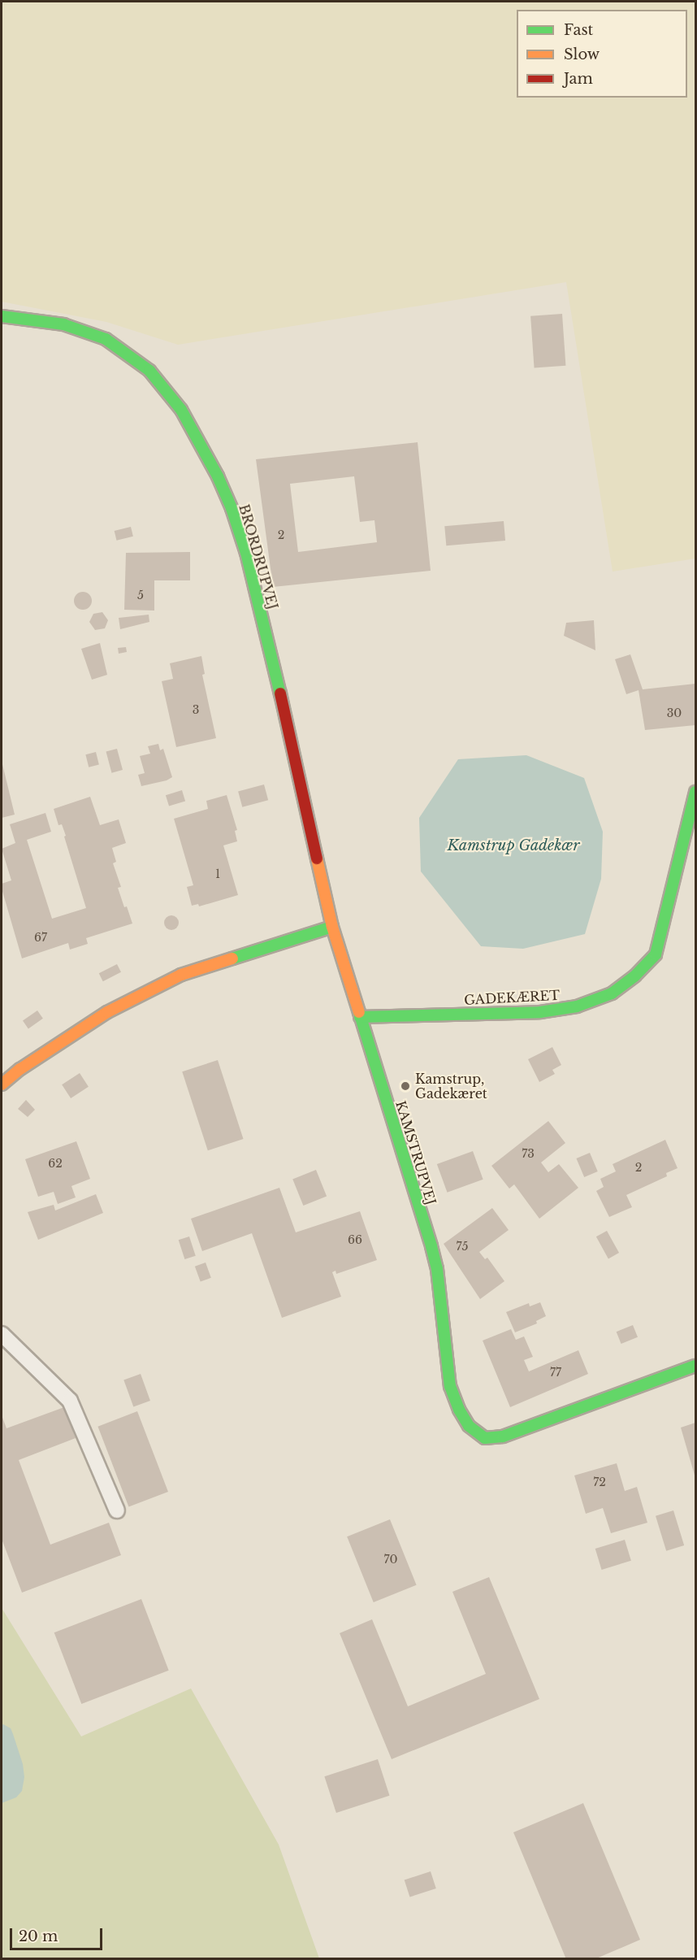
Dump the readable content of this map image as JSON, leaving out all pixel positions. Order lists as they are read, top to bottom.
{
  "streets": {
    "street": ["BRORDRUPVEJ", "GADEKÆRET", "KAMSTRUPVEJ"]
  },
  "crossings": [
    ["BRORDRUPVEJ", "KAMSTRUPVEJ"],
    ["GADEKÆRET", "KAMSTRUPVEJ"]
  ],
  "water": ["Kamstrup Gadekær"],
  "places": ["Kamstrup, Gadekæret"],
  "house_numbers": [
    "2",
    "5",
    "3",
    "30",
    "1",
    "67",
    "73",
    "62",
    "2",
    "66",
    "75",
    "77",
    "72",
    "70"
  ],
  "legend": ["Fast", "Slow", "Jam"],
  "scale_bar": "20 m"
}
